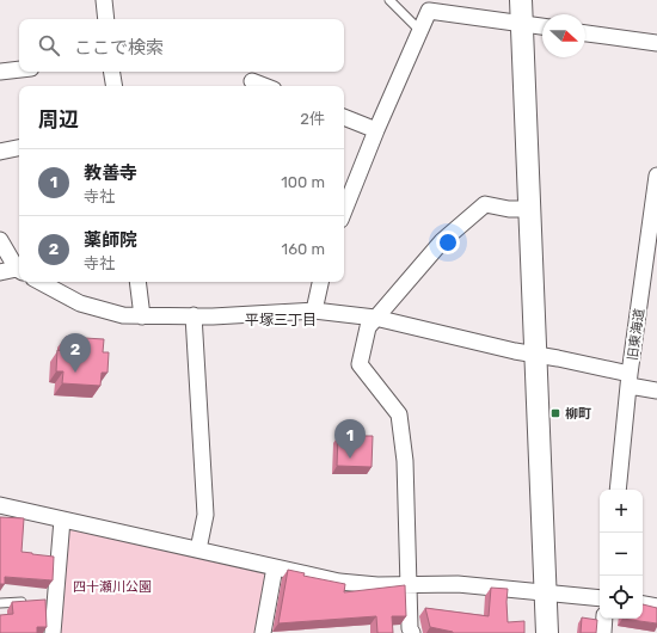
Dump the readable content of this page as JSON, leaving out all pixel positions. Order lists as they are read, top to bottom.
{
  "streets": {
    "street": ["旧東海道"]
  },
  "districts": ["平塚三丁目"],
  "parks": ["四十瀬川公園"],
  "places": {
    "transit": ["柳町"]
  },
  "north": "right",
  "page": {
    "search": "ここで検索",
    "heading": ["周辺", "2件"],
    "list": [
      {
        "mark": "1",
        "name": "教善寺",
        "note": "寺社",
        "value": "100 m"
      },
      {
        "mark": "2",
        "name": "薬師院",
        "note": "寺社",
        "value": "160 m"
      }
    ],
    "pins": ["2", "1"],
    "map_buttons": ["+", "−"]
  }
}
